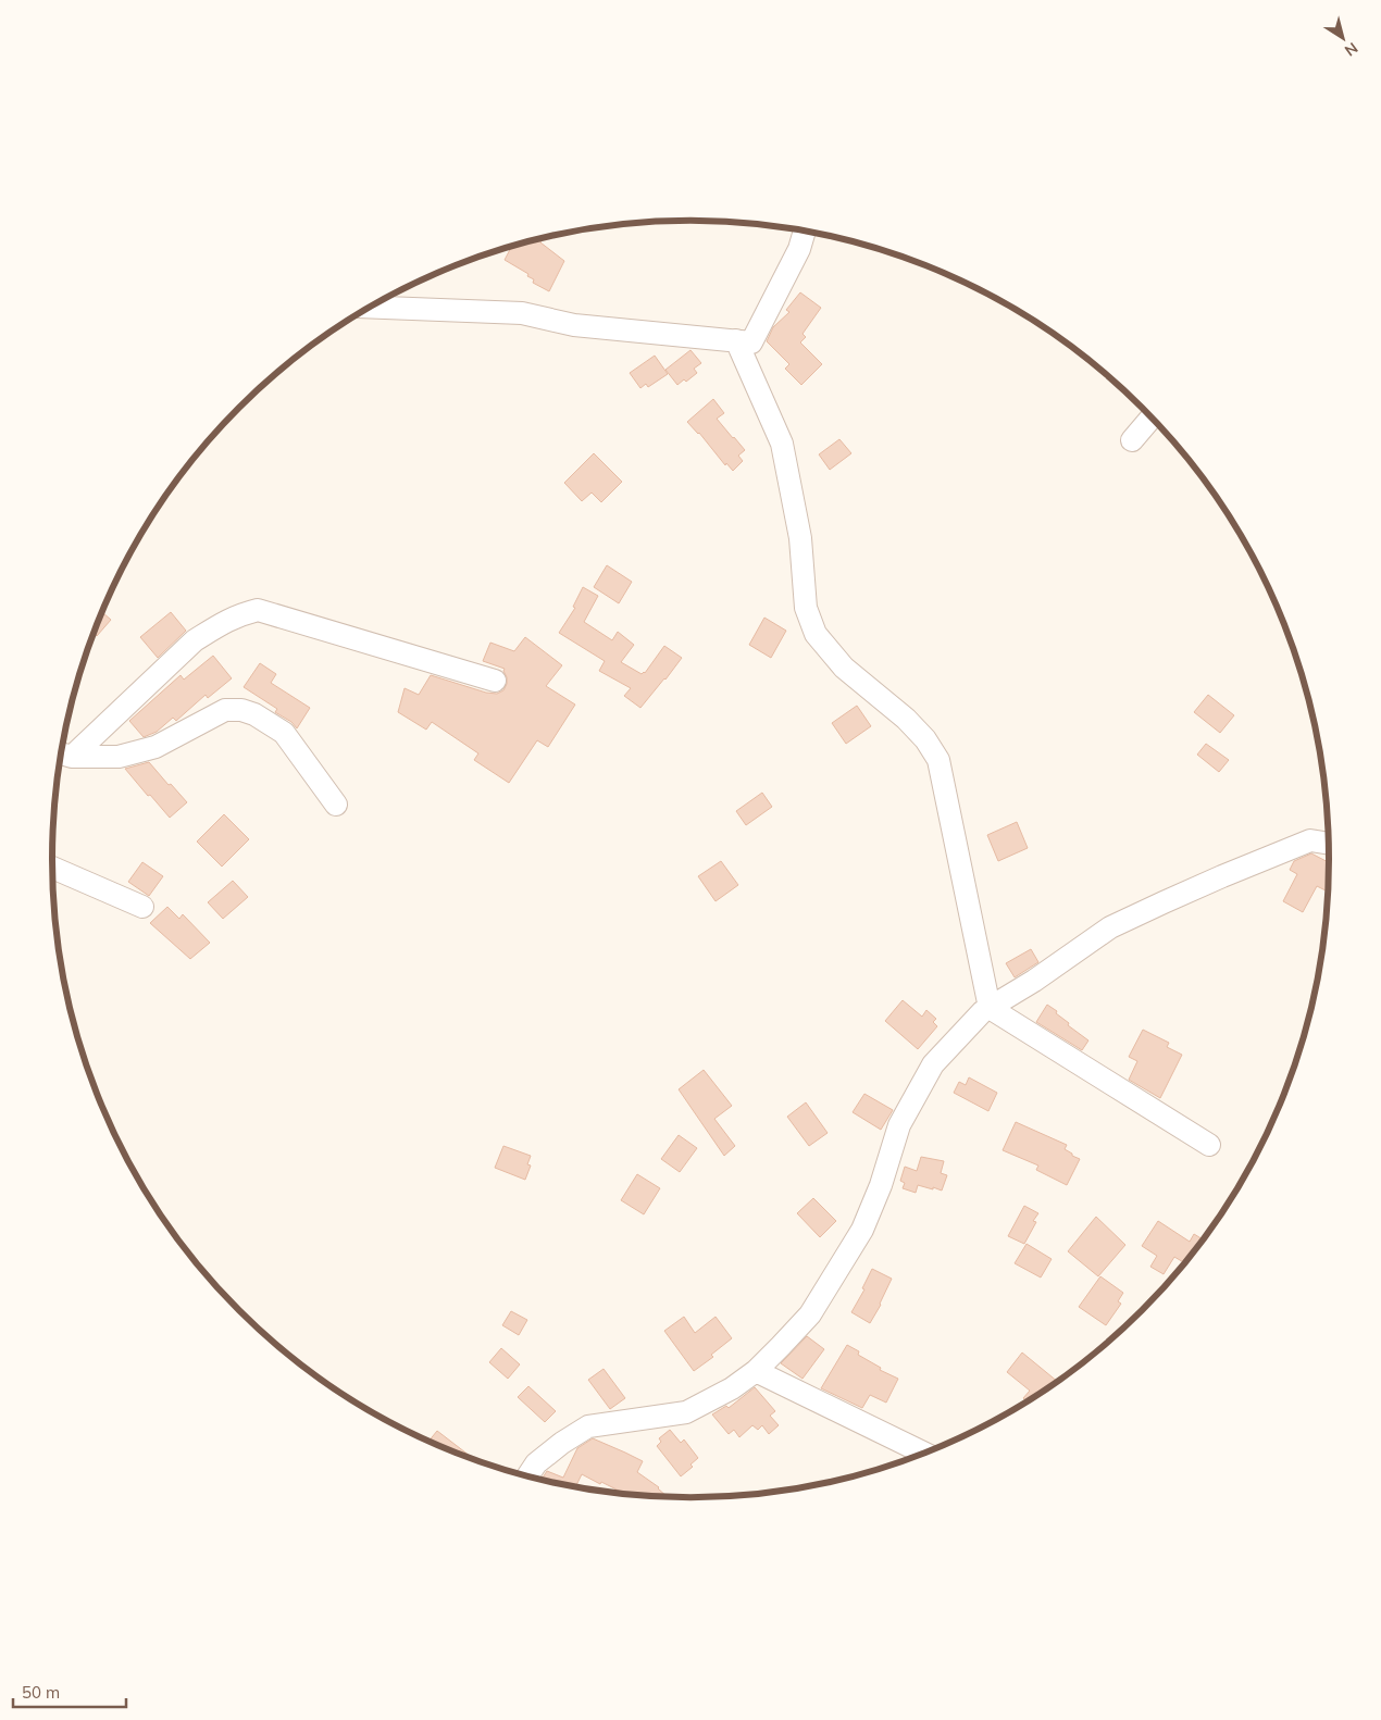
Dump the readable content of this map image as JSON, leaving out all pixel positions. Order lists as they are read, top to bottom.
{
  "scale_bar": "50 m",
  "north": "bottom right"
}
